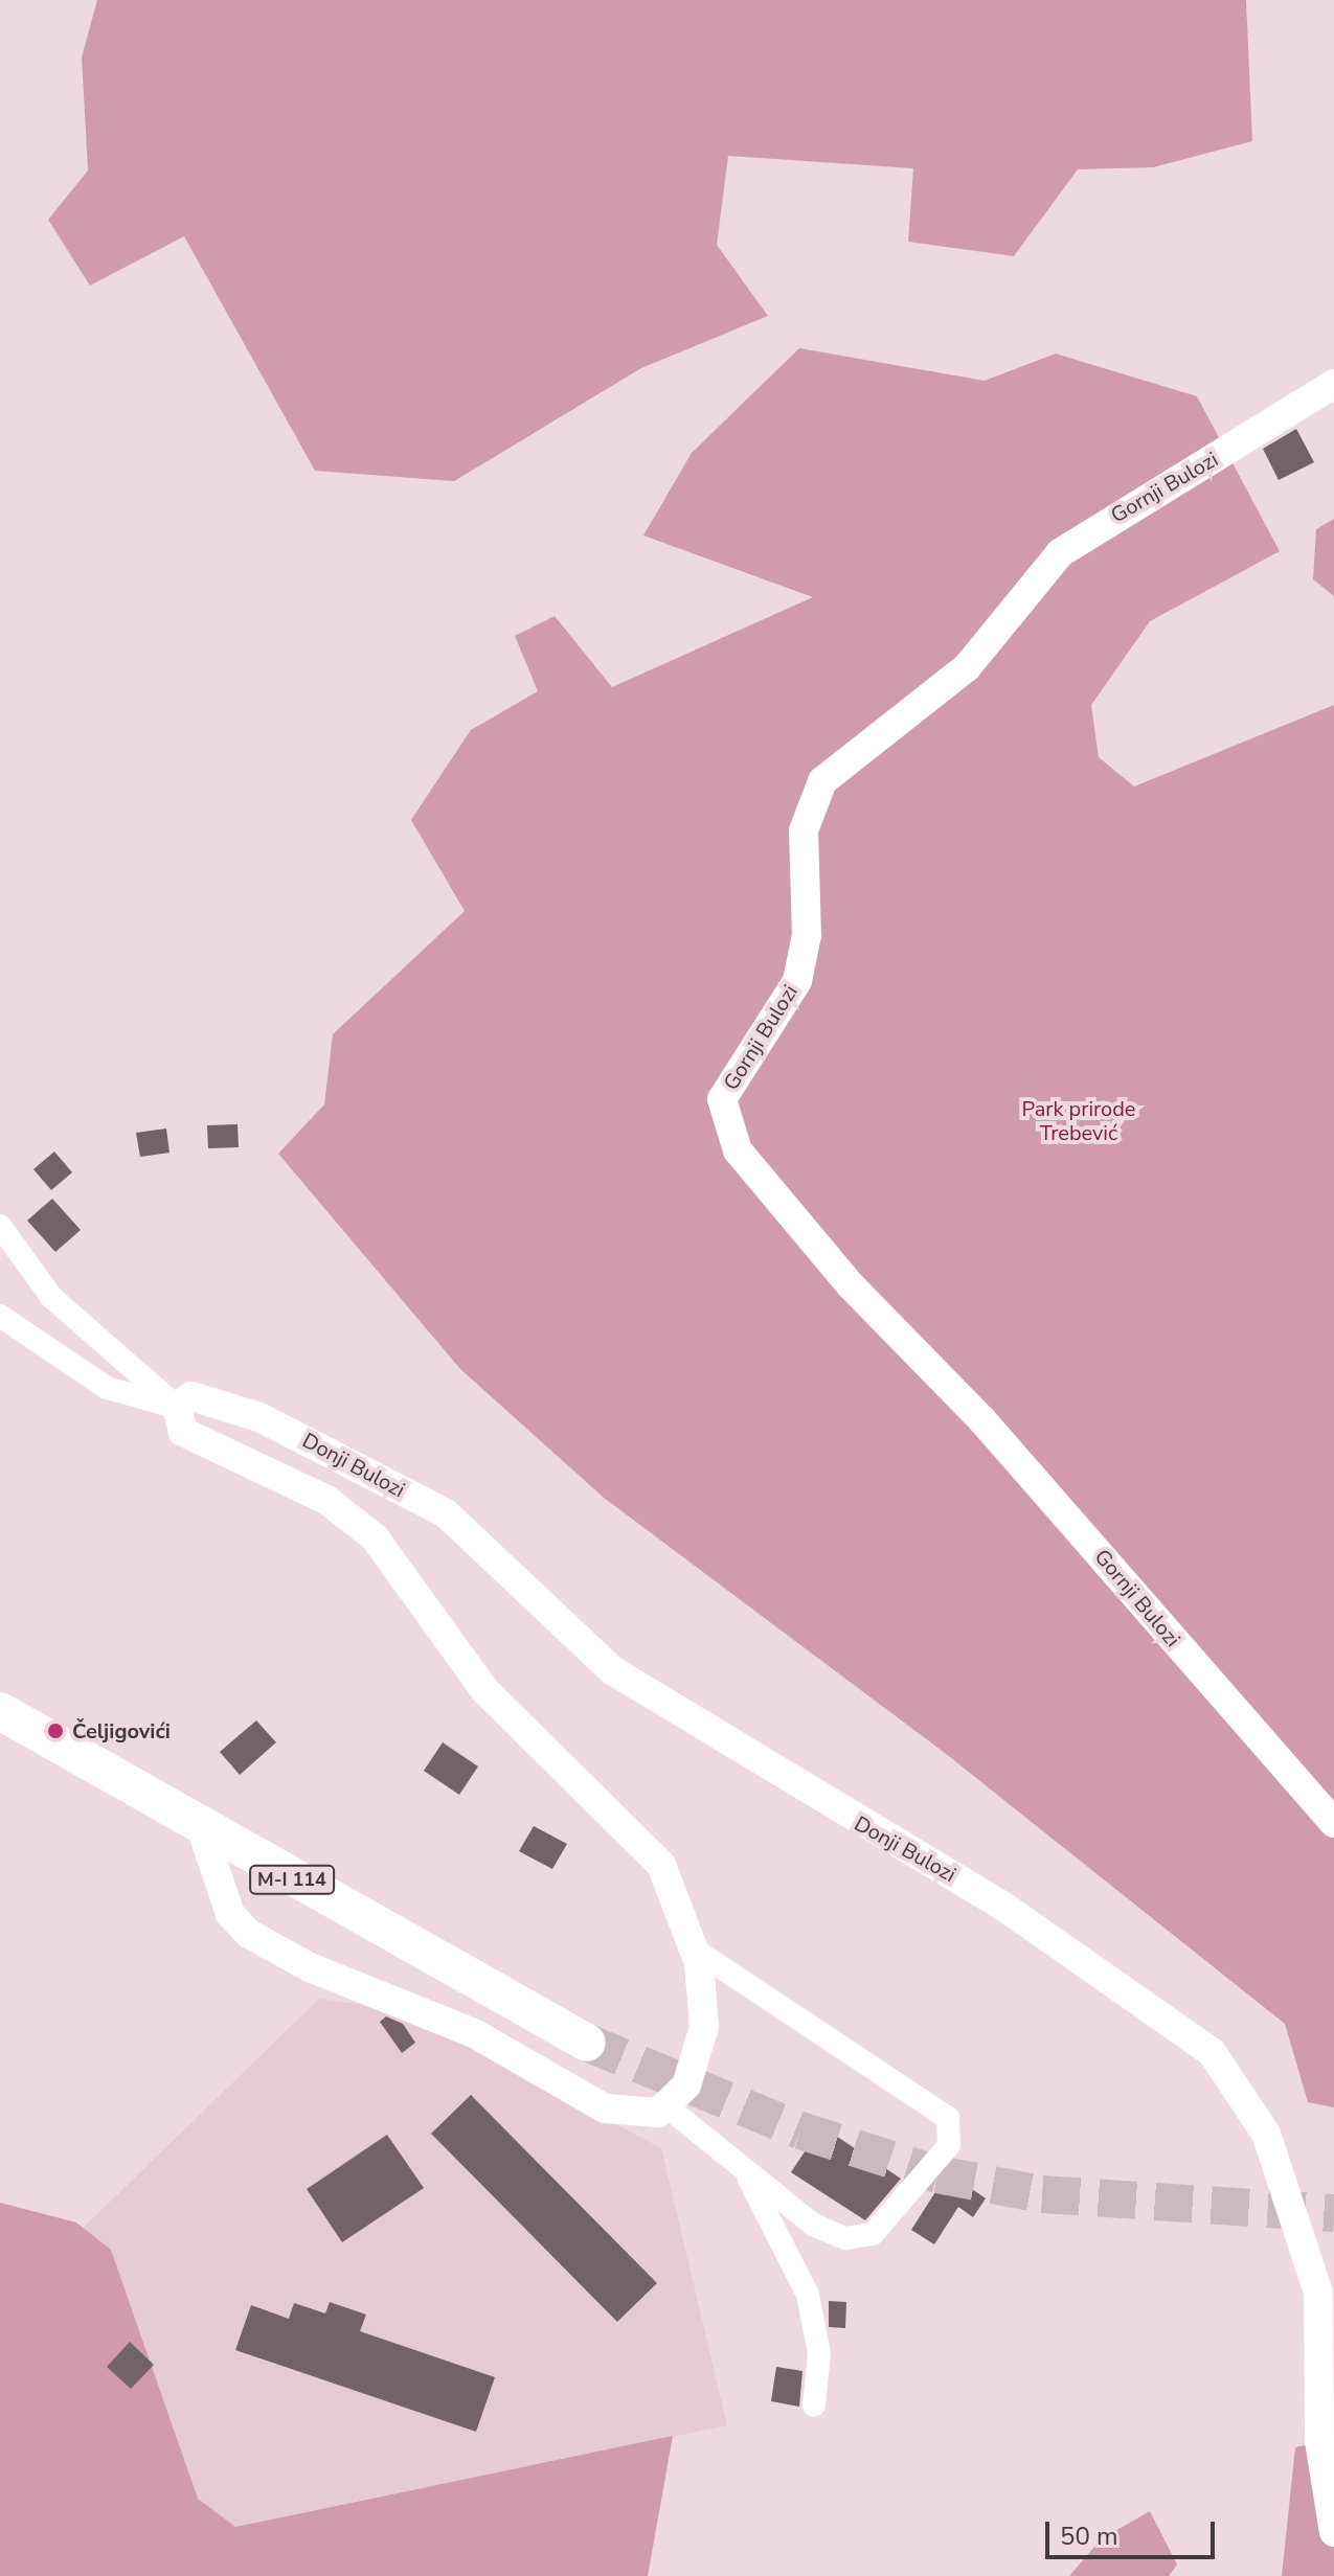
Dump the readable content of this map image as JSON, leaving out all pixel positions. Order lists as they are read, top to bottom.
{
  "streets": {
    "main road": ["M-I 114"],
    "street": ["Gornji Bulozi", "Donji Bulozi"]
  },
  "parks": ["Park prirode Trebević"],
  "places": ["Čeljigovići"],
  "scale_bar": "50 m"
}
